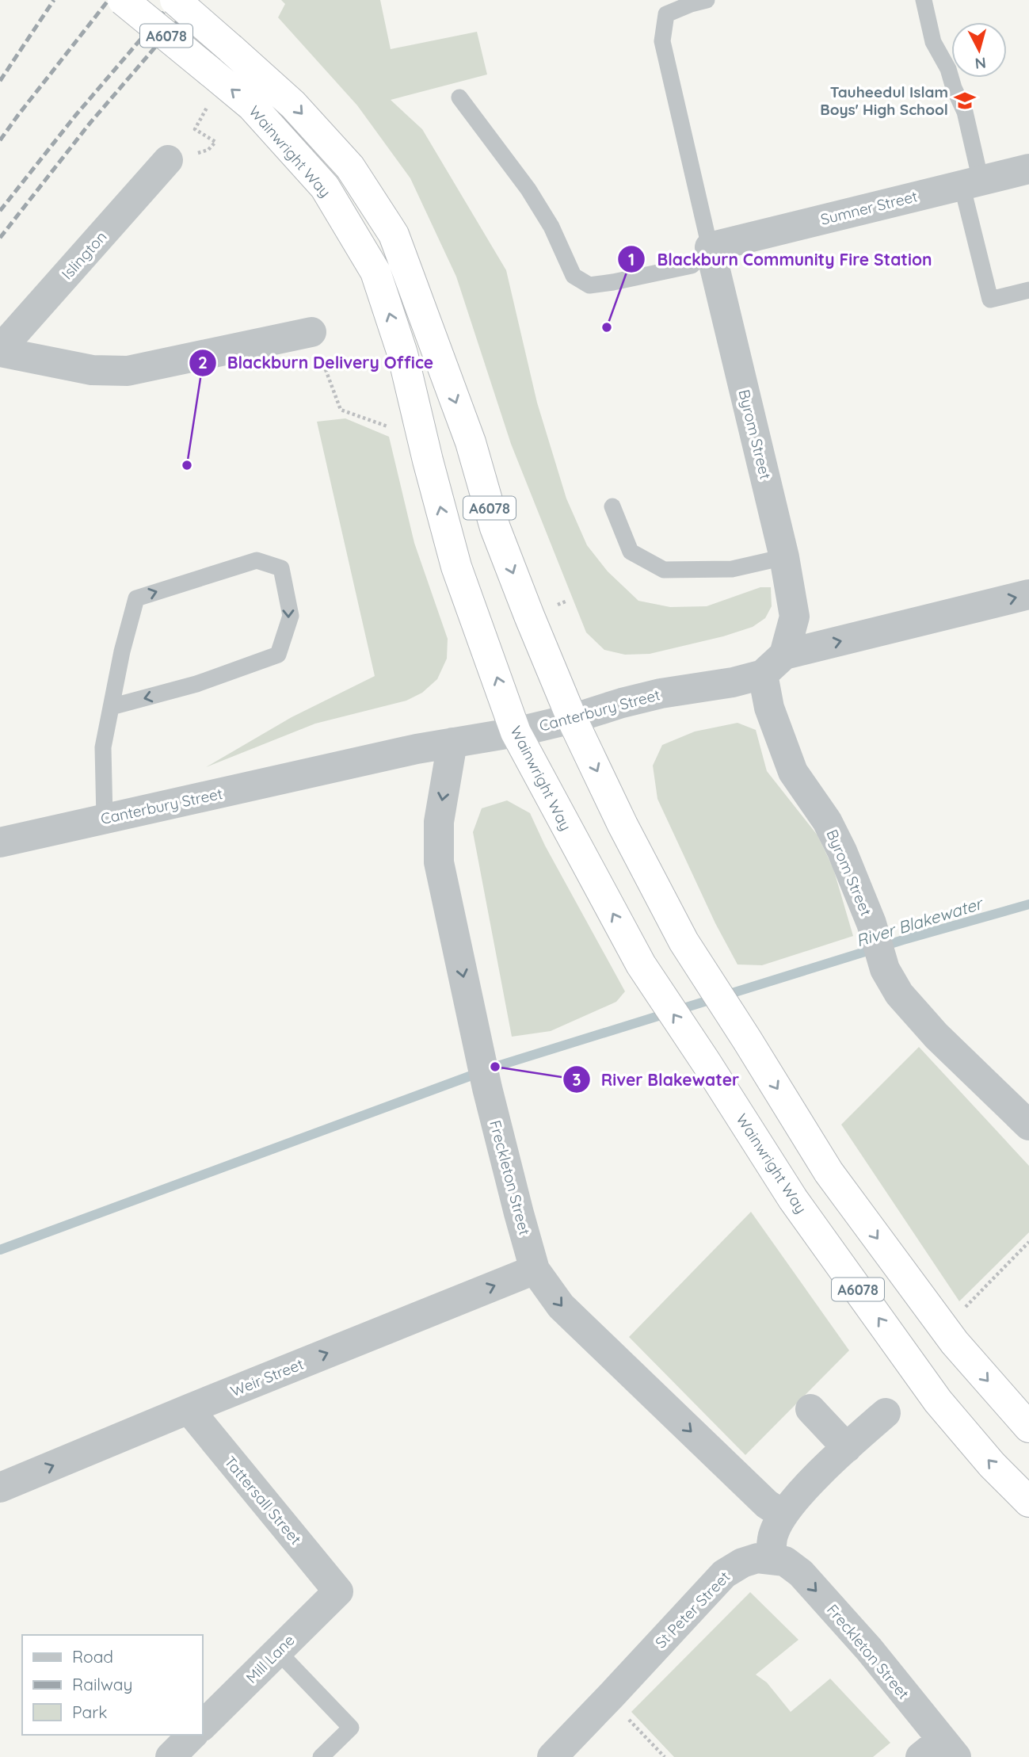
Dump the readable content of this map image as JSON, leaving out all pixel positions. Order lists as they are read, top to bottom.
{
  "streets": {
    "highway": ["A6078", "Wainwright Way"],
    "street": [
      "Sumner Street",
      "Islington",
      "Byrom Street",
      "Canterbury Street",
      "Freckleton Street",
      "Weir Street",
      "Tattersall Street",
      "St Peter Street",
      "Mill Lane"
    ]
  },
  "crossings": [
    ["Wainwright Way", "Canterbury Street"],
    ["Sumner Street", "Byrom Street"],
    ["Byrom Street", "Canterbury Street"],
    ["Canterbury Street", "Freckleton Street"],
    ["Freckleton Street", "Weir Street"],
    ["Freckleton Street", "St Peter Street"],
    ["Weir Street", "Tattersall Street"],
    ["Tattersall Street", "Mill Lane"]
  ],
  "one_way": ["Freckleton Street", "Weir Street"],
  "water": ["River Blakewater"],
  "places": {
    "school or university": ["Tauheedul Islam Boys' High School"],
    "other": ["Blackburn Community Fire Station", "Blackburn Delivery Office", "River Blakewater"]
  },
  "legend": ["Road", "Railway", "Park"],
  "north": "bottom"
}
